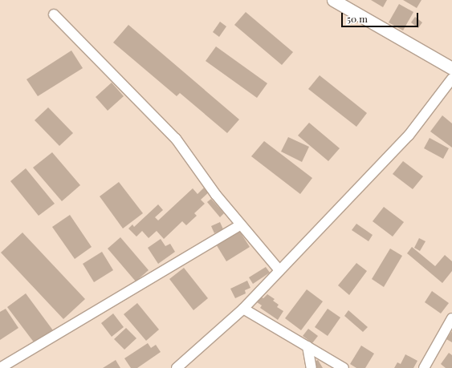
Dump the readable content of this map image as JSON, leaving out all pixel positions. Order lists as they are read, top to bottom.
{
  "scale_bar": "50 m"
}
